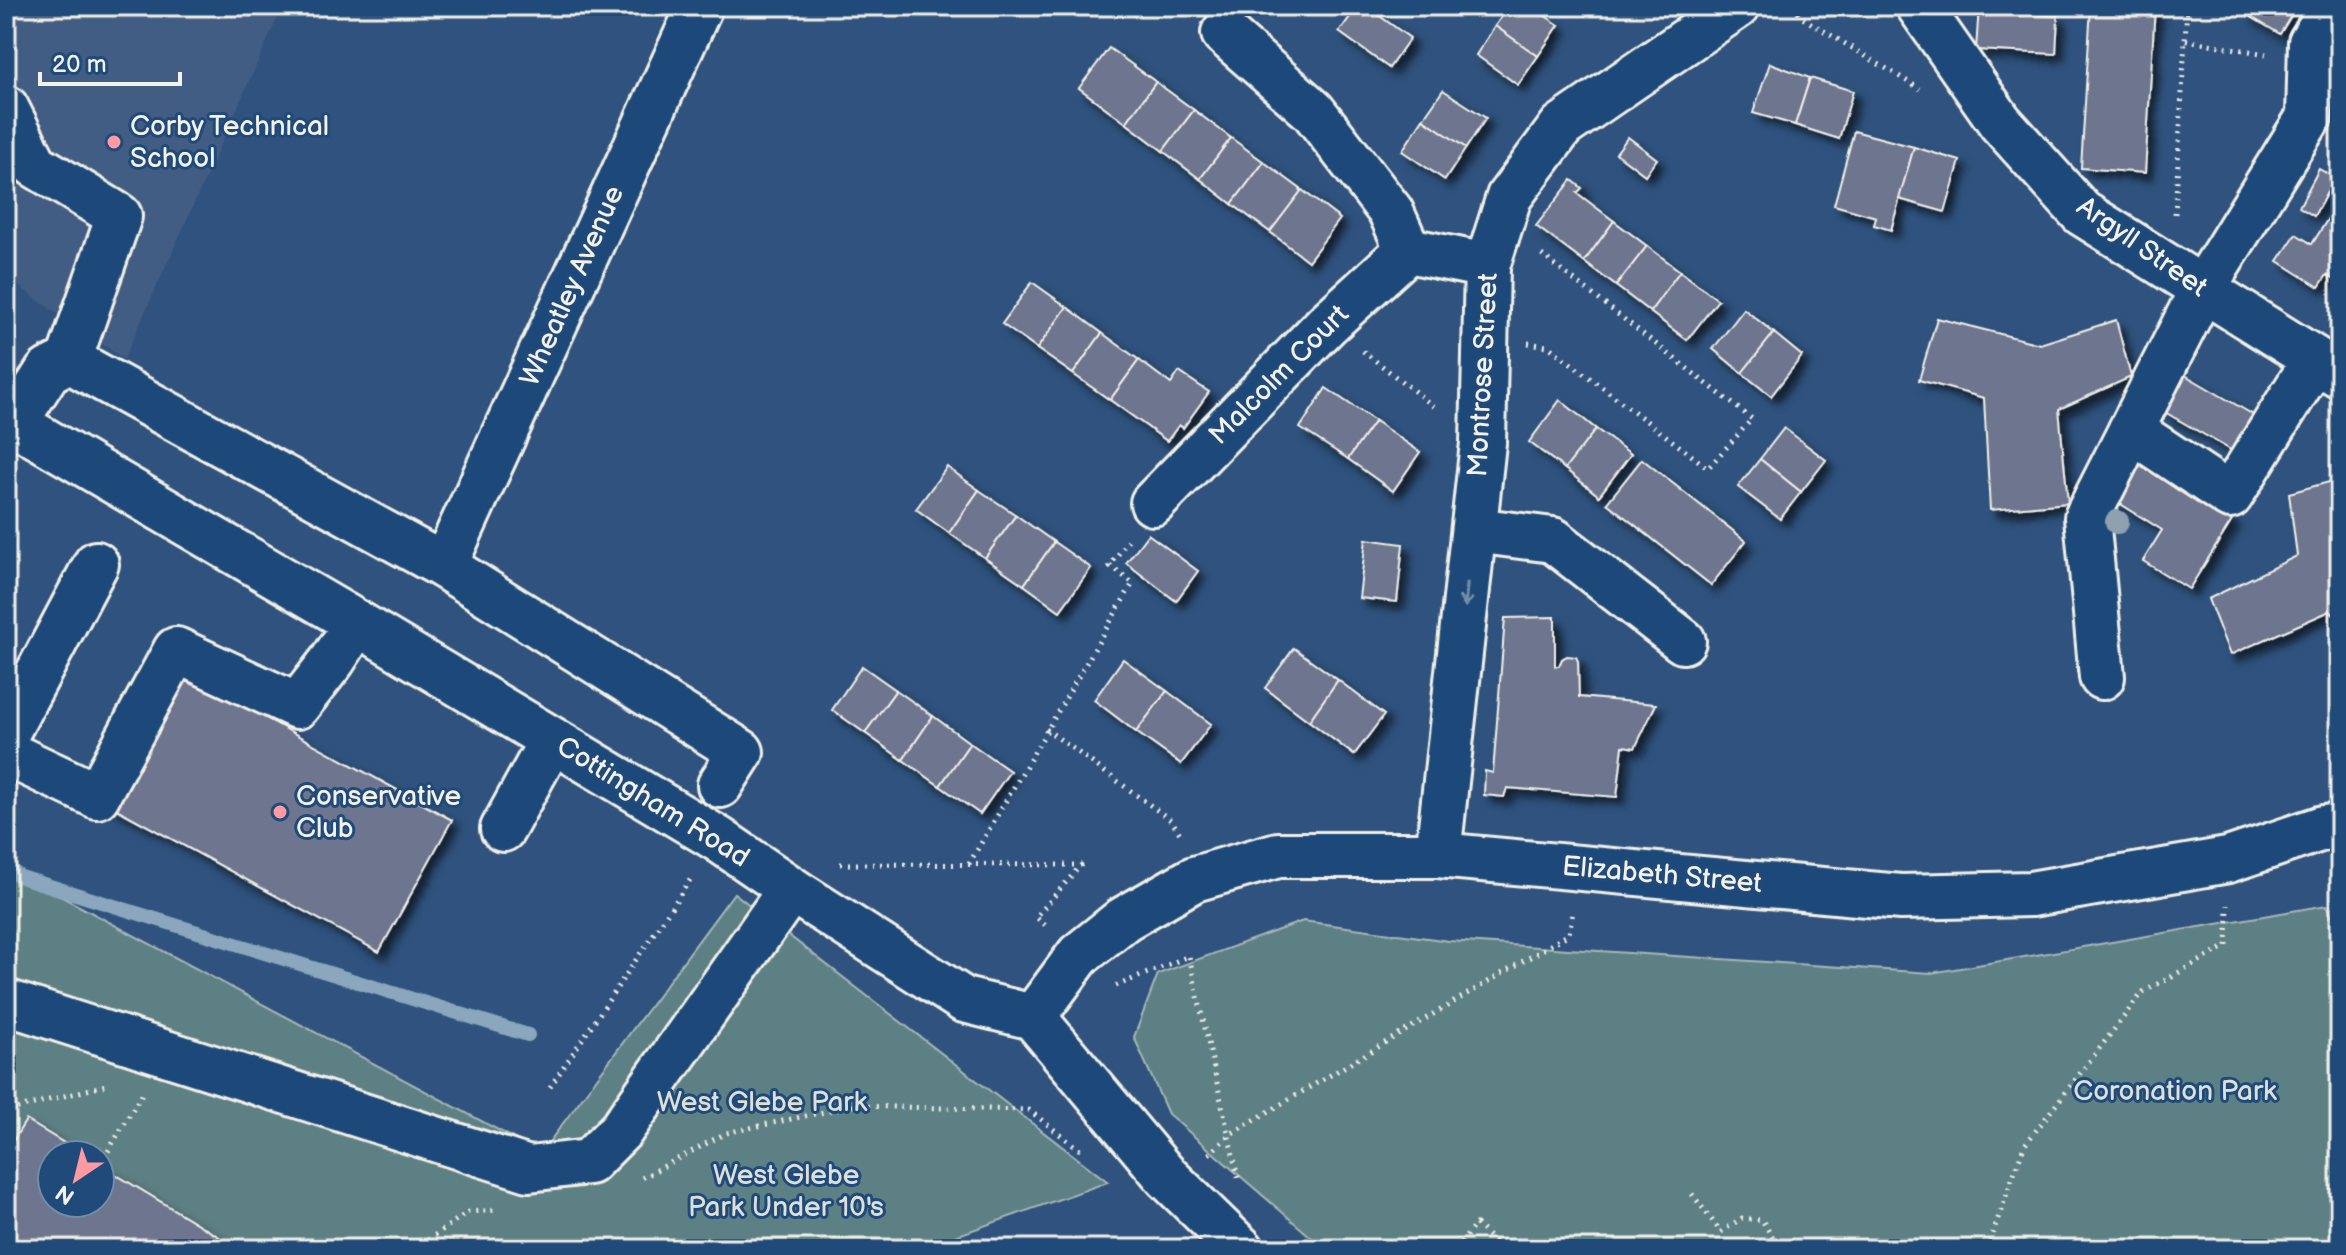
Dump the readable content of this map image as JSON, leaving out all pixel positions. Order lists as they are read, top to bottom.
{
  "streets": {
    "street": [
      "Argyll Street",
      "Wheatley Avenue",
      "Malcolm Court",
      "Montrose Street",
      "Cottingham Road",
      "Elizabeth Street"
    ]
  },
  "crossings": [
    ["Montrose Street", "Elizabeth Street"],
    ["Cottingham Road", "Elizabeth Street"]
  ],
  "parks": ["Coronation Park", "West Glebe Park", "West Glebe Park Under 10's"],
  "places": ["Corby Technical School", "Conservative Club"],
  "scale_bar": "20 m",
  "north": "bottom left"
}
